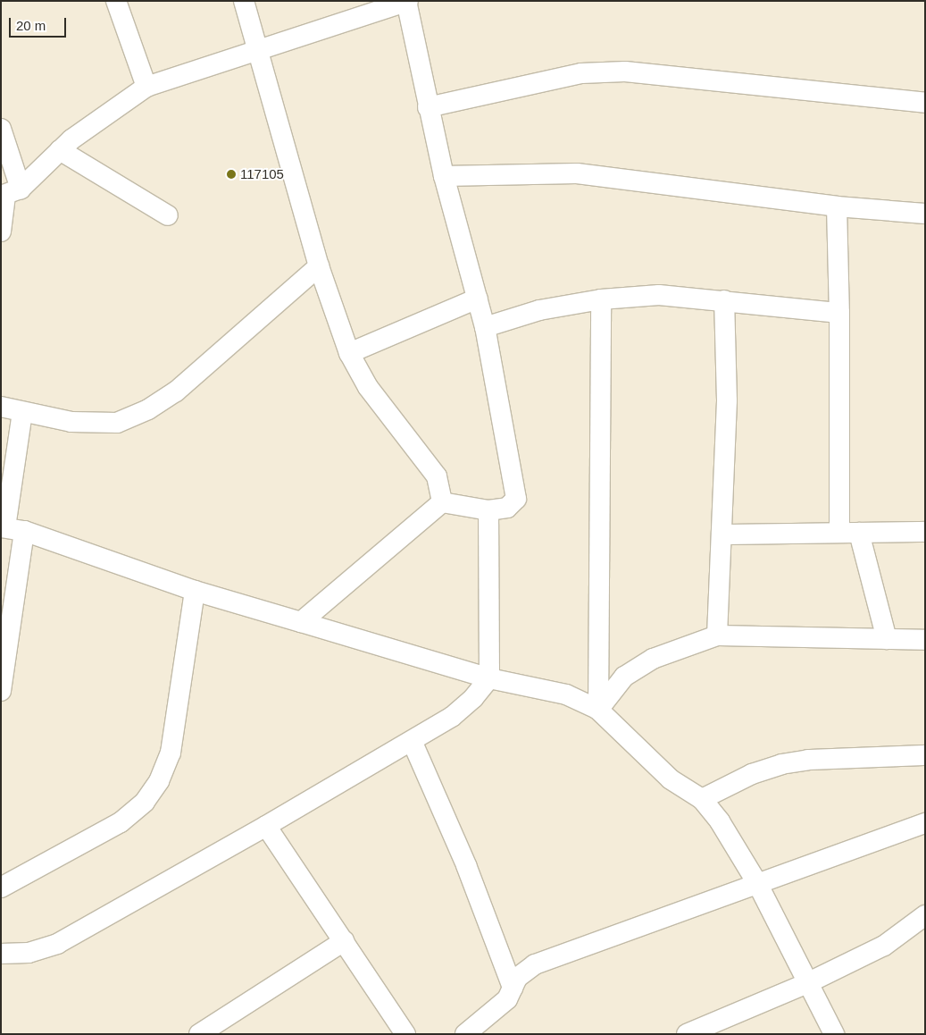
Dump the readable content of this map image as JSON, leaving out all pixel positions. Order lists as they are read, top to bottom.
{
  "places": ["117105"],
  "scale_bar": "20 m"
}
